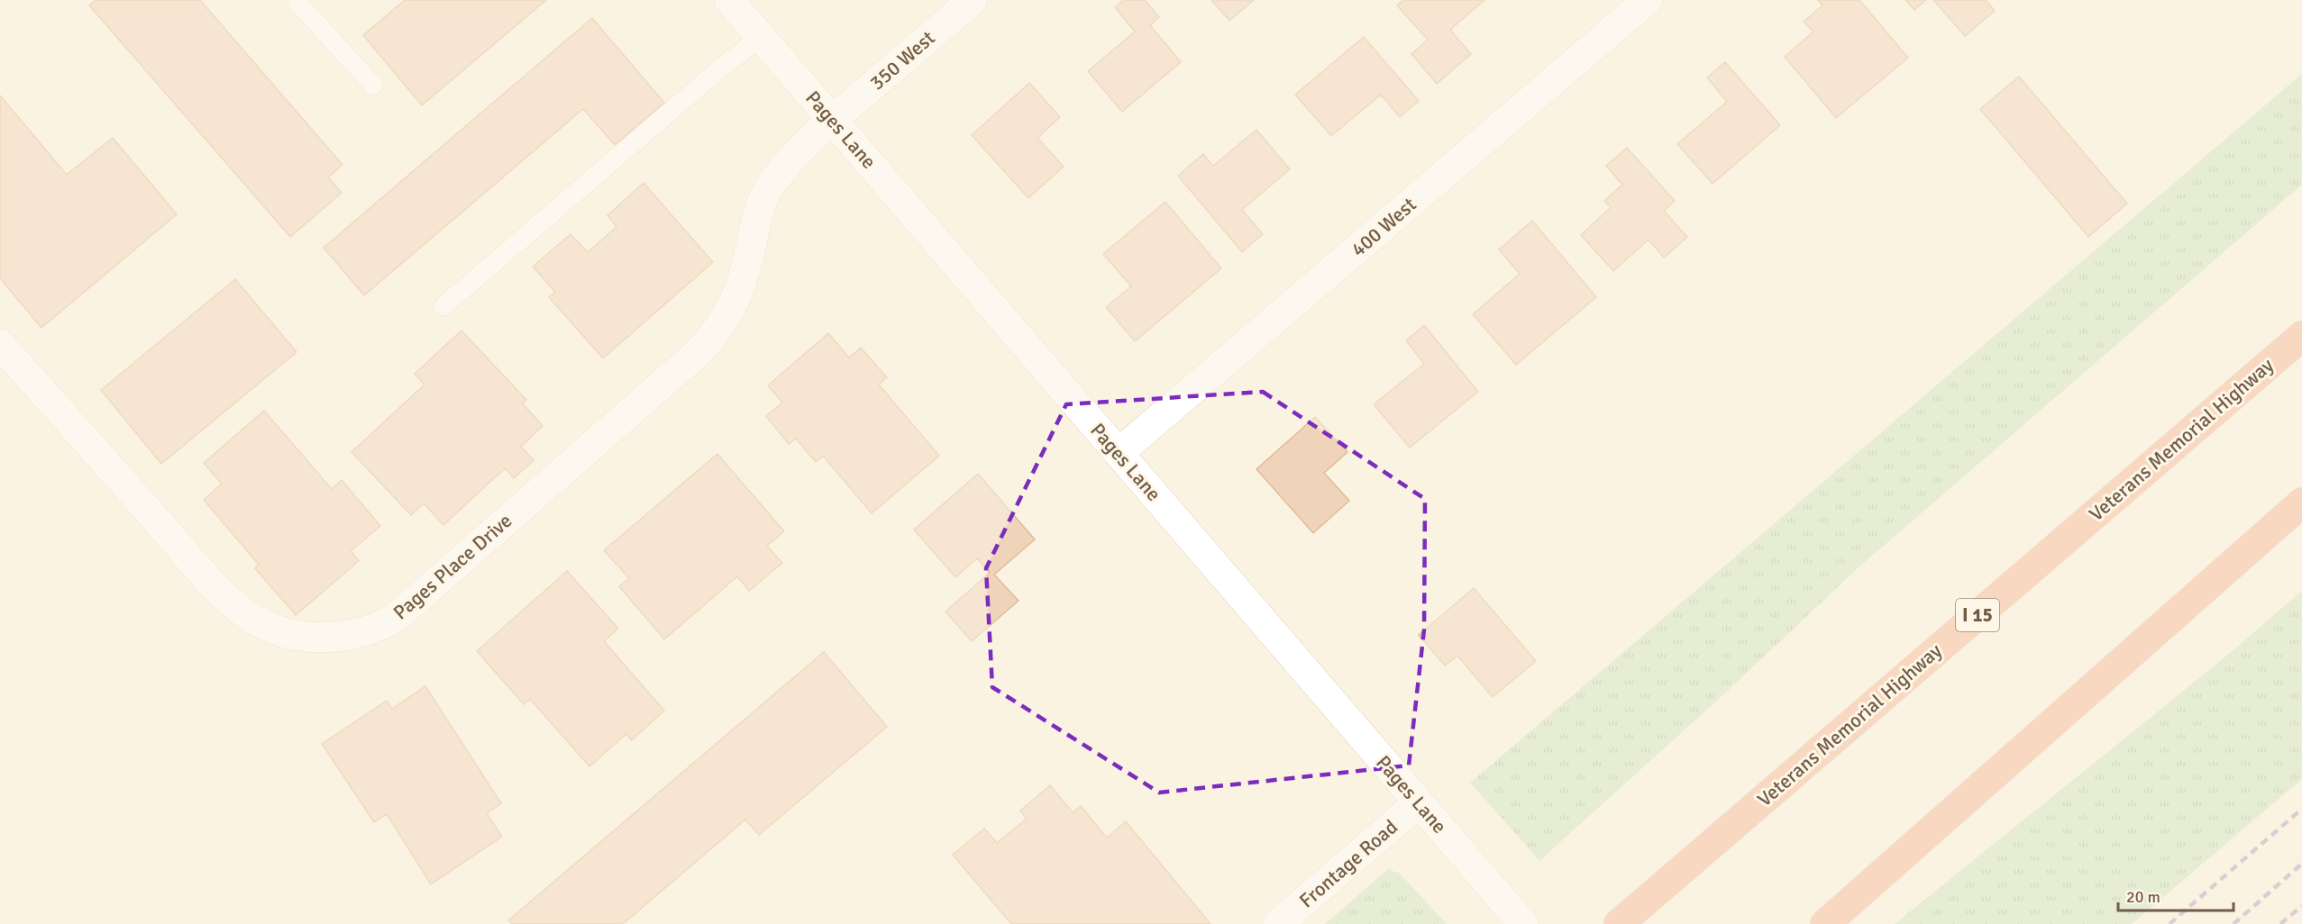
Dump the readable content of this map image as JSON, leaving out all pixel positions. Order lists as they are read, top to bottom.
{
  "streets": {
    "highway": ["Veterans Memorial Highway", "I 15"],
    "street": [
      "350 West",
      "Pages Lane",
      "400 West",
      "Pages Place Drive",
      "Frontage Road"
    ]
  },
  "crossings": [
    ["350 West", "Pages Lane"],
    ["350 West", "Pages Place Drive"],
    ["Pages Lane", "400 West"],
    ["Pages Lane", "Pages Place Drive"],
    ["Pages Lane", "Frontage Road"]
  ],
  "scale_bar": "20 m"
}
